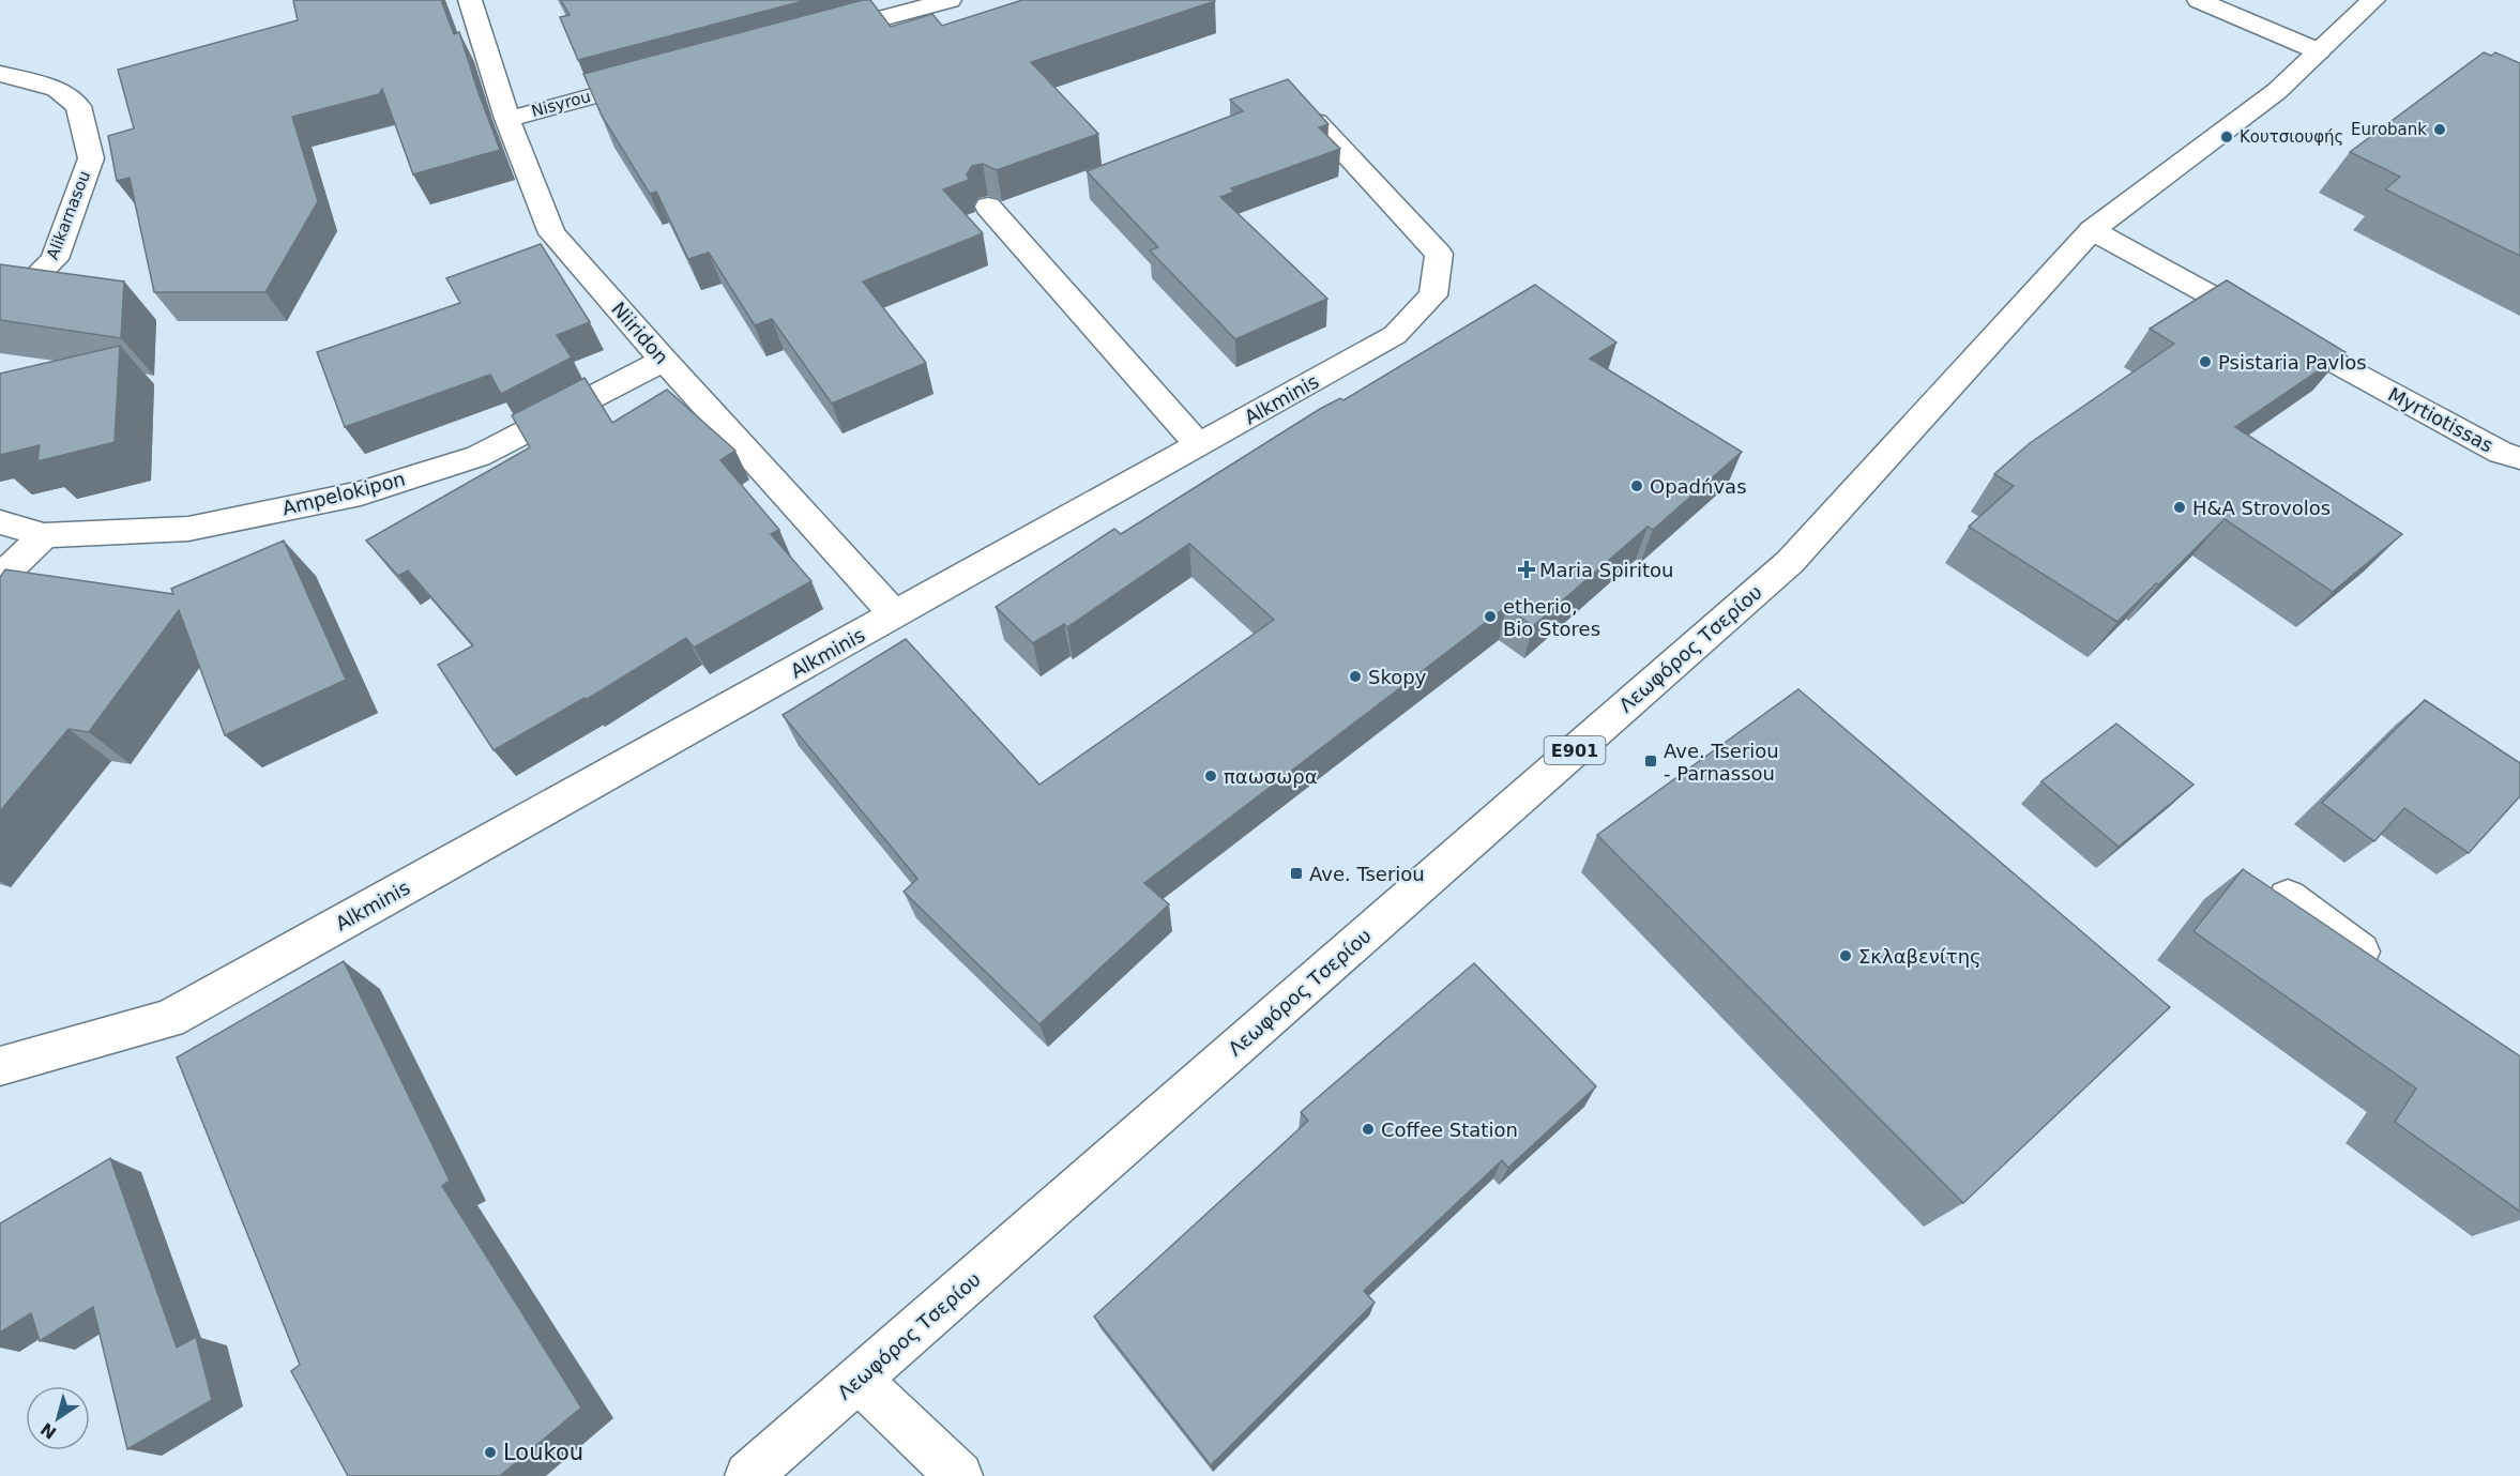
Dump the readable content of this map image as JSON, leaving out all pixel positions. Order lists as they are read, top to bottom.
{
  "streets": {
    "street": [
      "Nisyrou",
      "Alikarnasou",
      "Niiridon",
      "Alkminis",
      "Myrtiotissas",
      "Ampelokipon",
      "Λεωφόρος Τσερίου",
      "E901"
    ]
  },
  "crossings": [
    ["Nisyrou", "Niiridon"],
    ["Niiridon", "Alkminis"],
    ["Niiridon", "Ampelokipon"],
    ["Myrtiotissas", "Λεωφόρος Τσερίου"]
  ],
  "places": {
    "other": [
      "Eurobank",
      "Κουτσιουφής",
      "Psistaria Pavlos",
      "Opadńvas",
      "H&A Strovolos",
      "etherio, Bio Stores",
      "Skopy",
      "παωσωρα",
      "Σκλαβενίτης",
      "Coffee Station",
      "Loukou"
    ],
    "health": ["Maria Spiritou"],
    "transit": ["Ave. Tseriou - Parnassou", "Ave. Tseriou"]
  },
  "north": "bottom left"
}
